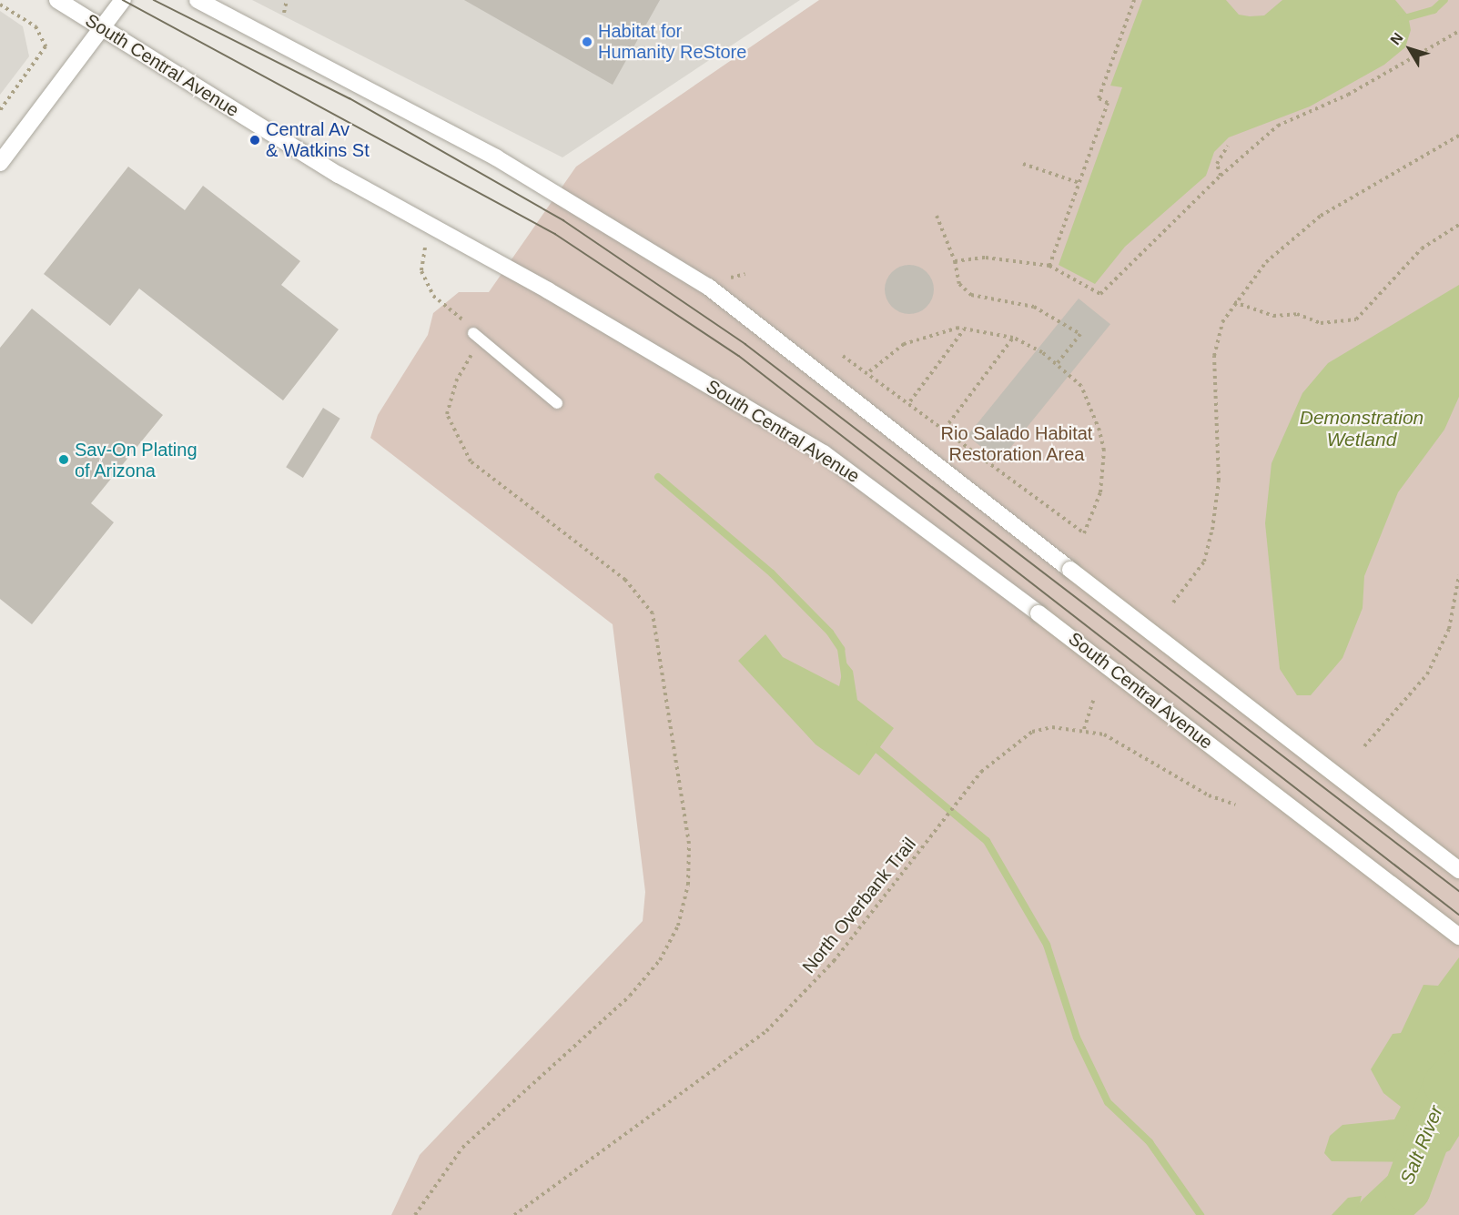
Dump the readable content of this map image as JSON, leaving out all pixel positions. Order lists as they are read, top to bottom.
{
  "streets": {
    "main road": ["South Central Avenue"],
    "path": ["North Overbank Trail"]
  },
  "water": ["Demonstration Wetland", "Salt River"],
  "parks": ["Rio Salado Habitat Restoration Area"],
  "places": ["Habitat for Humanity ReStore", "Central Av & Watkins St", "Sav-On Plating of Arizona"],
  "north": "top left"
}
